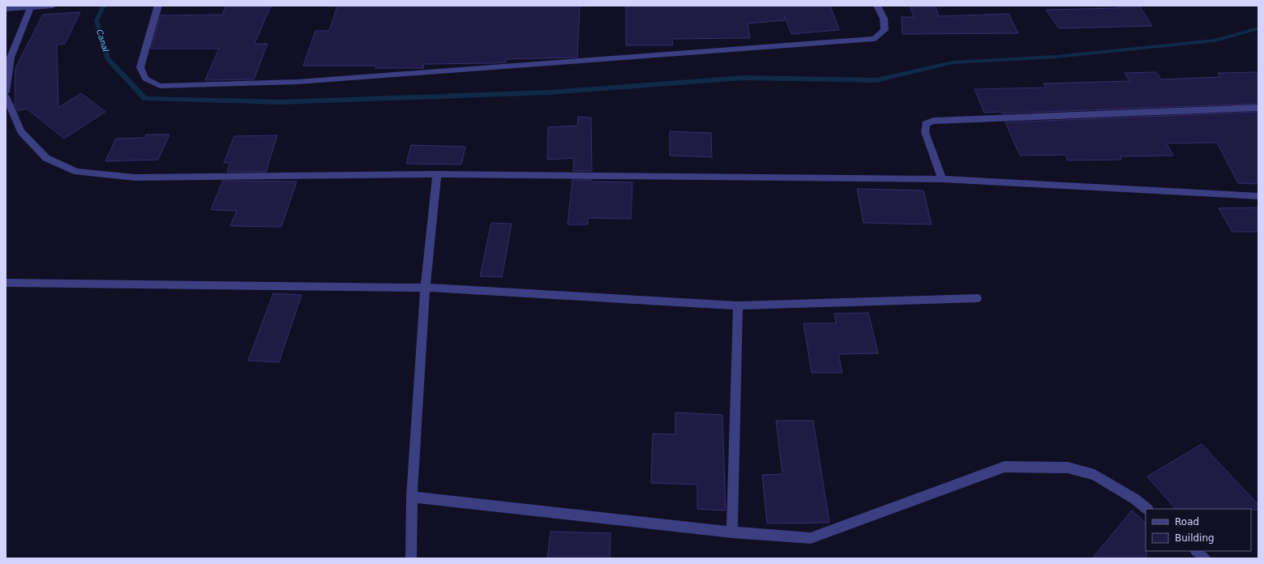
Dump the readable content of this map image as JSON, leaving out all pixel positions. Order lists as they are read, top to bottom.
{
  "water": ["Canal"],
  "legend": ["Road", "Building"]
}
